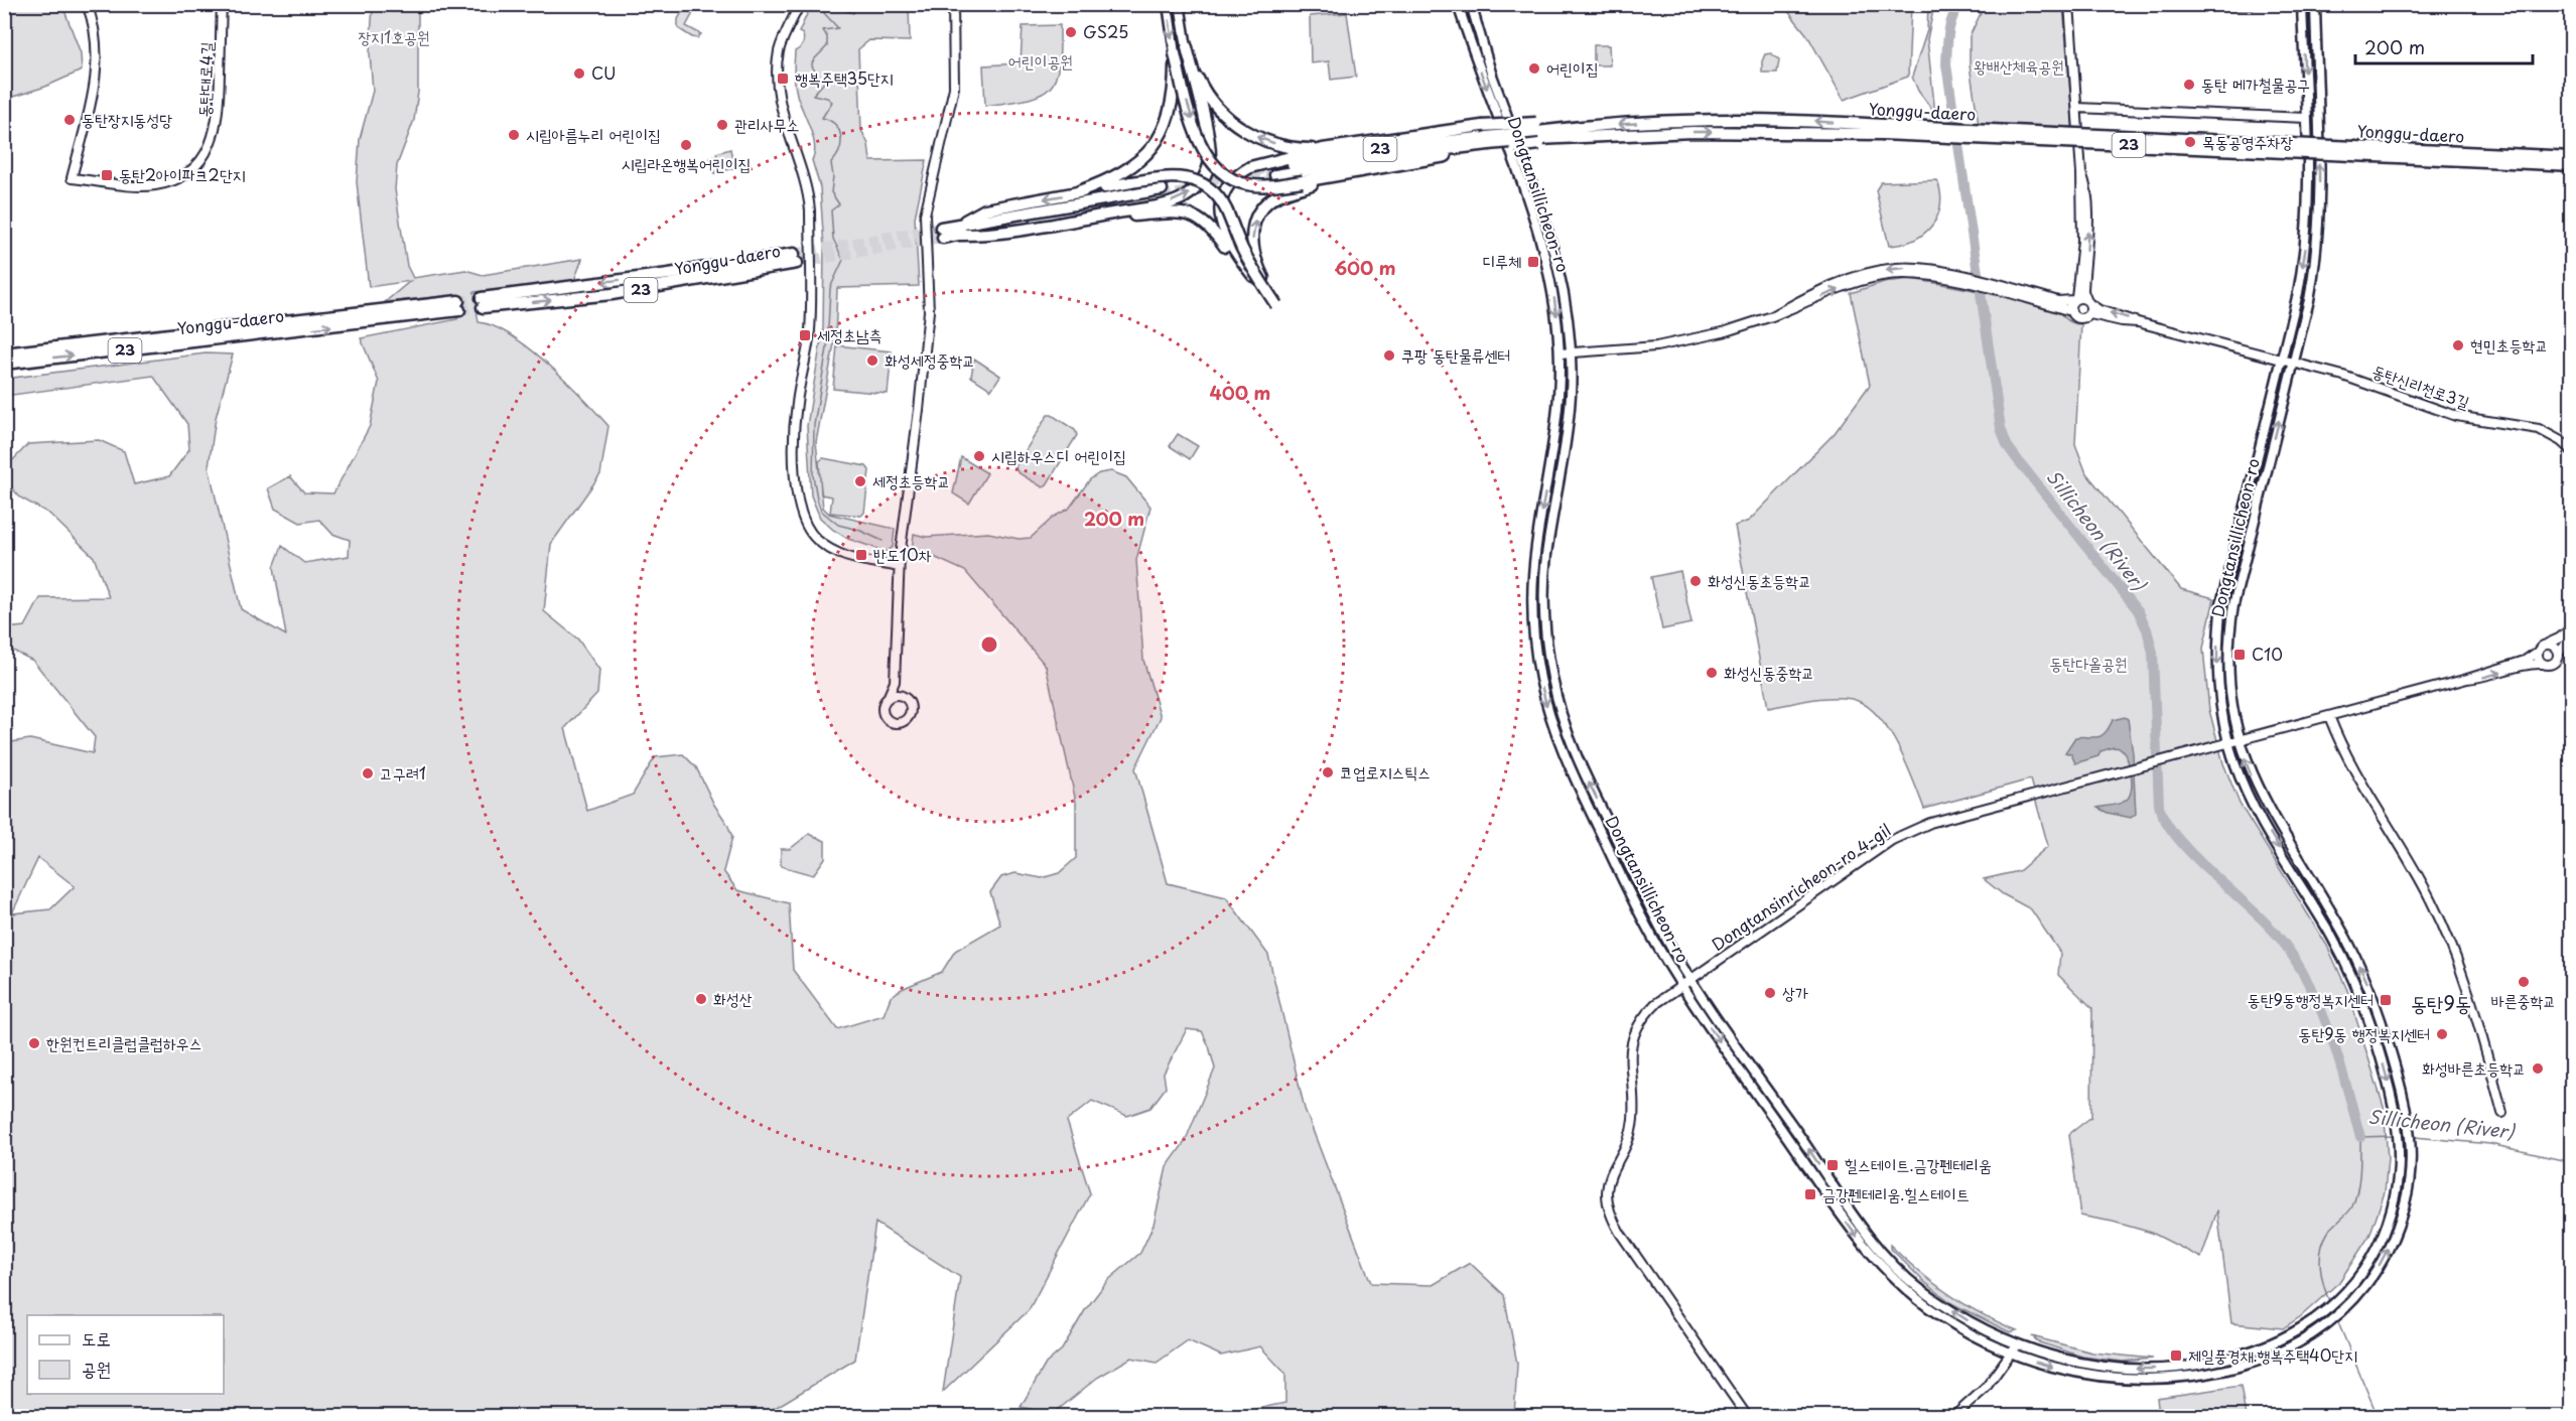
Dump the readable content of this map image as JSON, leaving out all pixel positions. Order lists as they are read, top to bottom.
{
  "streets": {
    "highway": ["Yonggu-daero", "23"],
    "main road": ["Dongtansillicheon-ro"],
    "street": ["동탄대로4길", "동탄신리천로3길", "Dongtansinricheon-ro 4-gil"]
  },
  "crossings": [
    ["Dongtansillicheon-ro", "동탄신리천로3길"],
    ["Dongtansillicheon-ro", "Dongtansinricheon-ro 4-gil"]
  ],
  "districts": ["동탄9동"],
  "water": ["Sillicheon (River)"],
  "parks": [
    "장지1호공원",
    "어린이공원",
    "왕배산체육공원",
    "동탄다올공원"
  ],
  "places": {
    "other": [
      "GS25",
      "어린이집",
      "CU",
      "동탄 메가철물공구",
      "동탄장지동성당",
      "관리사무소",
      "시립아름누리 어린이집",
      "목동공영주차장",
      "시립라온행복어린이집",
      "현민초등학교",
      "쿠팡 동탄물류센터",
      "화성세정중학교",
      "시립하우스디 어린이집",
      "세정초등학교",
      "화성신동초등학교",
      "화성신동중학교",
      "코업로지스틱스",
      "고구려1",
      "바른중학교",
      "상가",
      "화성산",
      "동탄9동 행정복지센터",
      "한원컨트리클럽클럽하우스",
      "화성바른초등학교"
    ],
    "transit": [
      "행복주택35단지",
      "동탄2아이파크2단지",
      "디루체",
      "세정초남측",
      "반도10차",
      "C10",
      "동탄9동행정복지센터",
      "힐스테이트.금강펜테리움",
      "금강펜테리움.힐스테이트",
      "제일풍경채.행복주택40단지"
    ]
  },
  "legend": ["도로", "공원"],
  "scale_bar": "200 m",
  "rings": ["600 m", "400 m", "200 m"]
}
